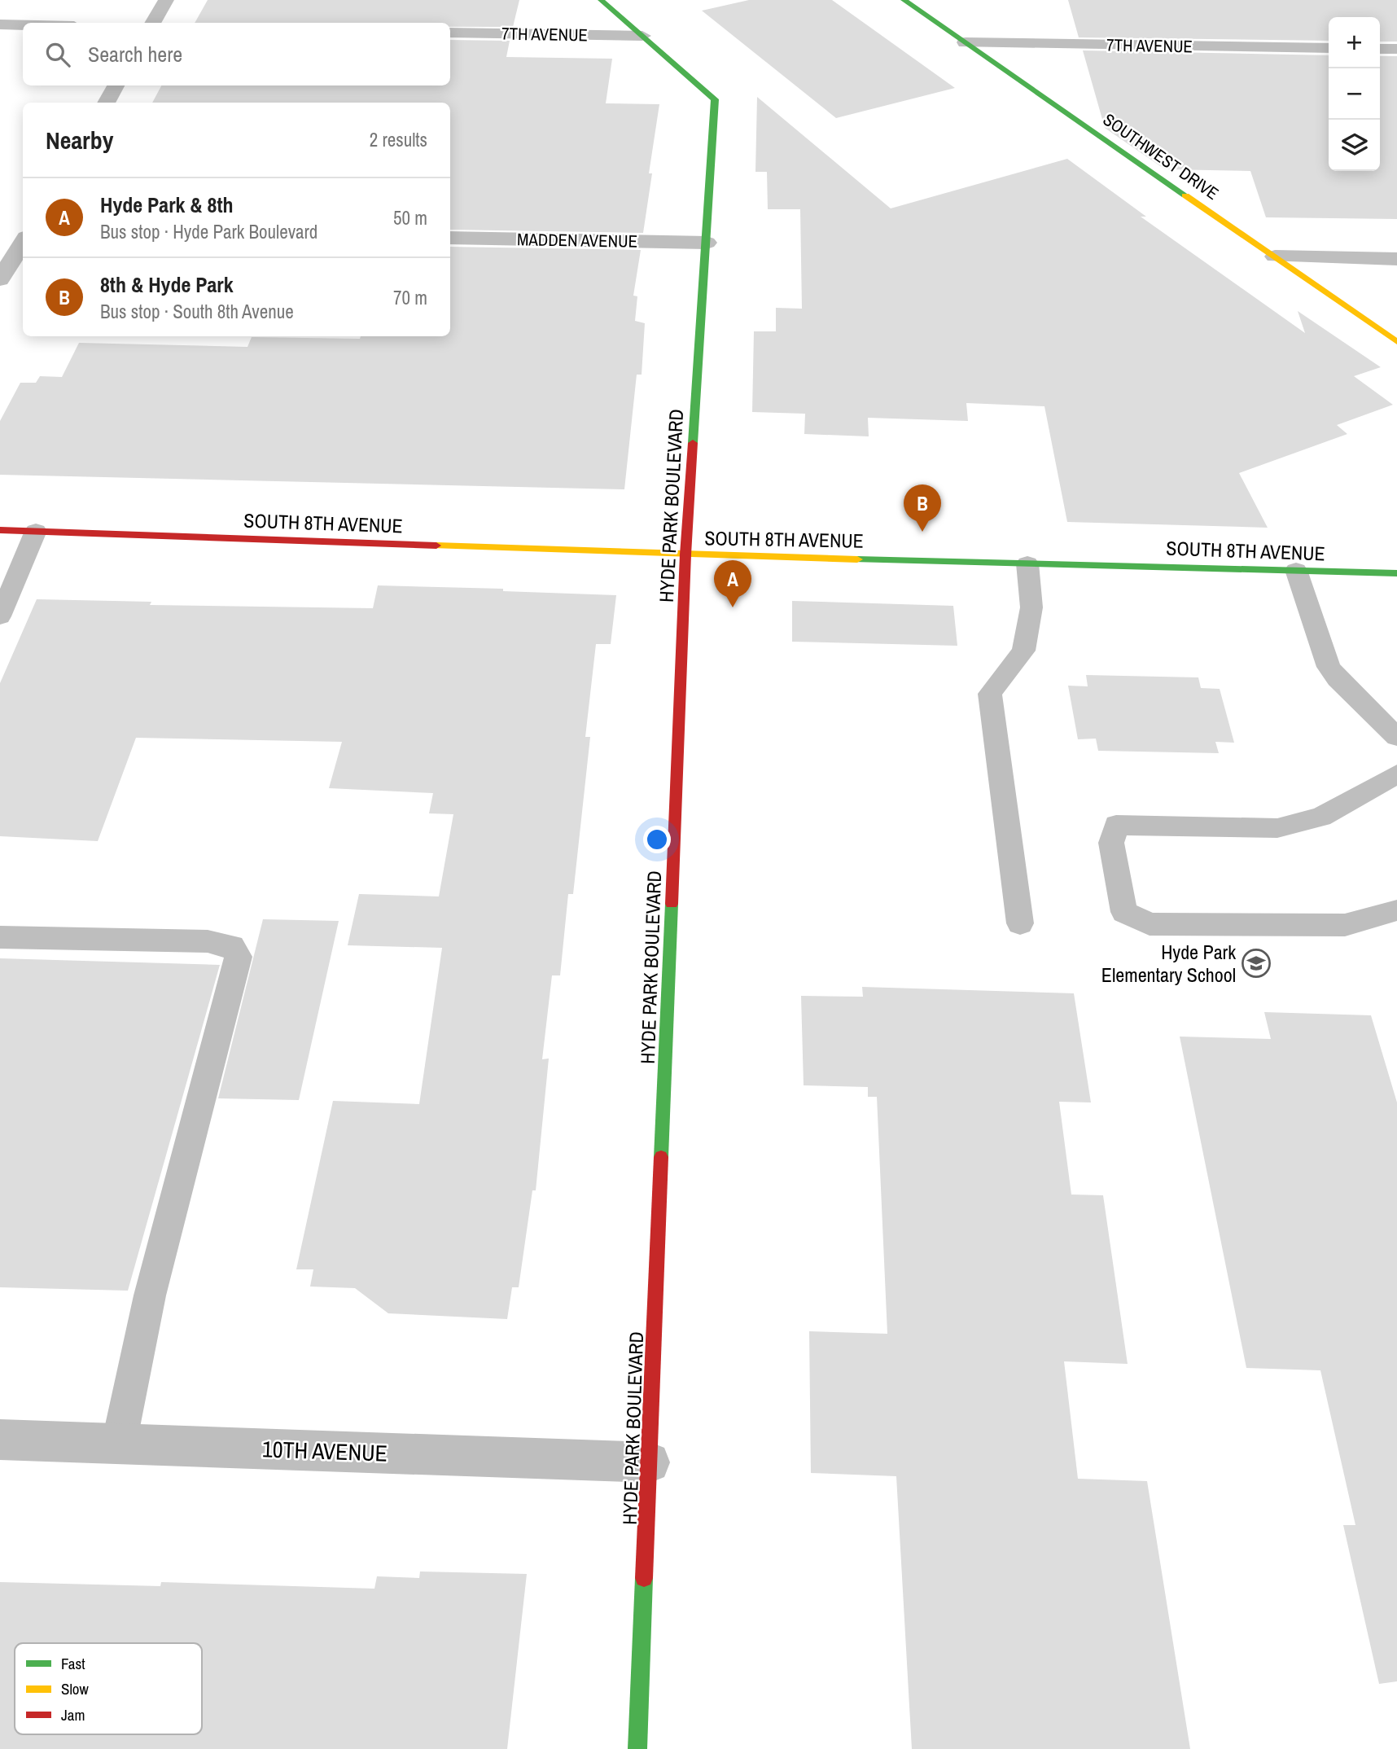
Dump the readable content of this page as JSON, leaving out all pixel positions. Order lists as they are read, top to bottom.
{
  "streets": {
    "street": [
      "7TH AVENUE",
      "SOUTHWEST DRIVE",
      "MADDEN AVENUE",
      "HYDE PARK BOULEVARD",
      "SOUTH 8TH AVENUE",
      "10TH AVENUE"
    ]
  },
  "crossings": [
    ["7TH AVENUE", "SOUTHWEST DRIVE"],
    ["7TH AVENUE", "HYDE PARK BOULEVARD"],
    ["MADDEN AVENUE", "HYDE PARK BOULEVARD"],
    ["HYDE PARK BOULEVARD", "SOUTH 8TH AVENUE"],
    ["HYDE PARK BOULEVARD", "10TH AVENUE"]
  ],
  "places": {
    "school or university": ["Hyde Park Elementary School"]
  },
  "legend": ["Fast", "Slow", "Jam"],
  "page": {
    "map_buttons": ["+", "−"],
    "search": "Search here",
    "heading": ["Nearby", "2 results"],
    "list": [
      {
        "mark": "A",
        "name": "Hyde Park & 8th",
        "note": "Bus stop · Hyde Park Boulevard",
        "value": "50 m"
      },
      {
        "mark": "B",
        "name": "8th & Hyde Park",
        "note": "Bus stop · South 8th Avenue",
        "value": "70 m"
      }
    ],
    "pins": ["B", "A"]
  }
}
